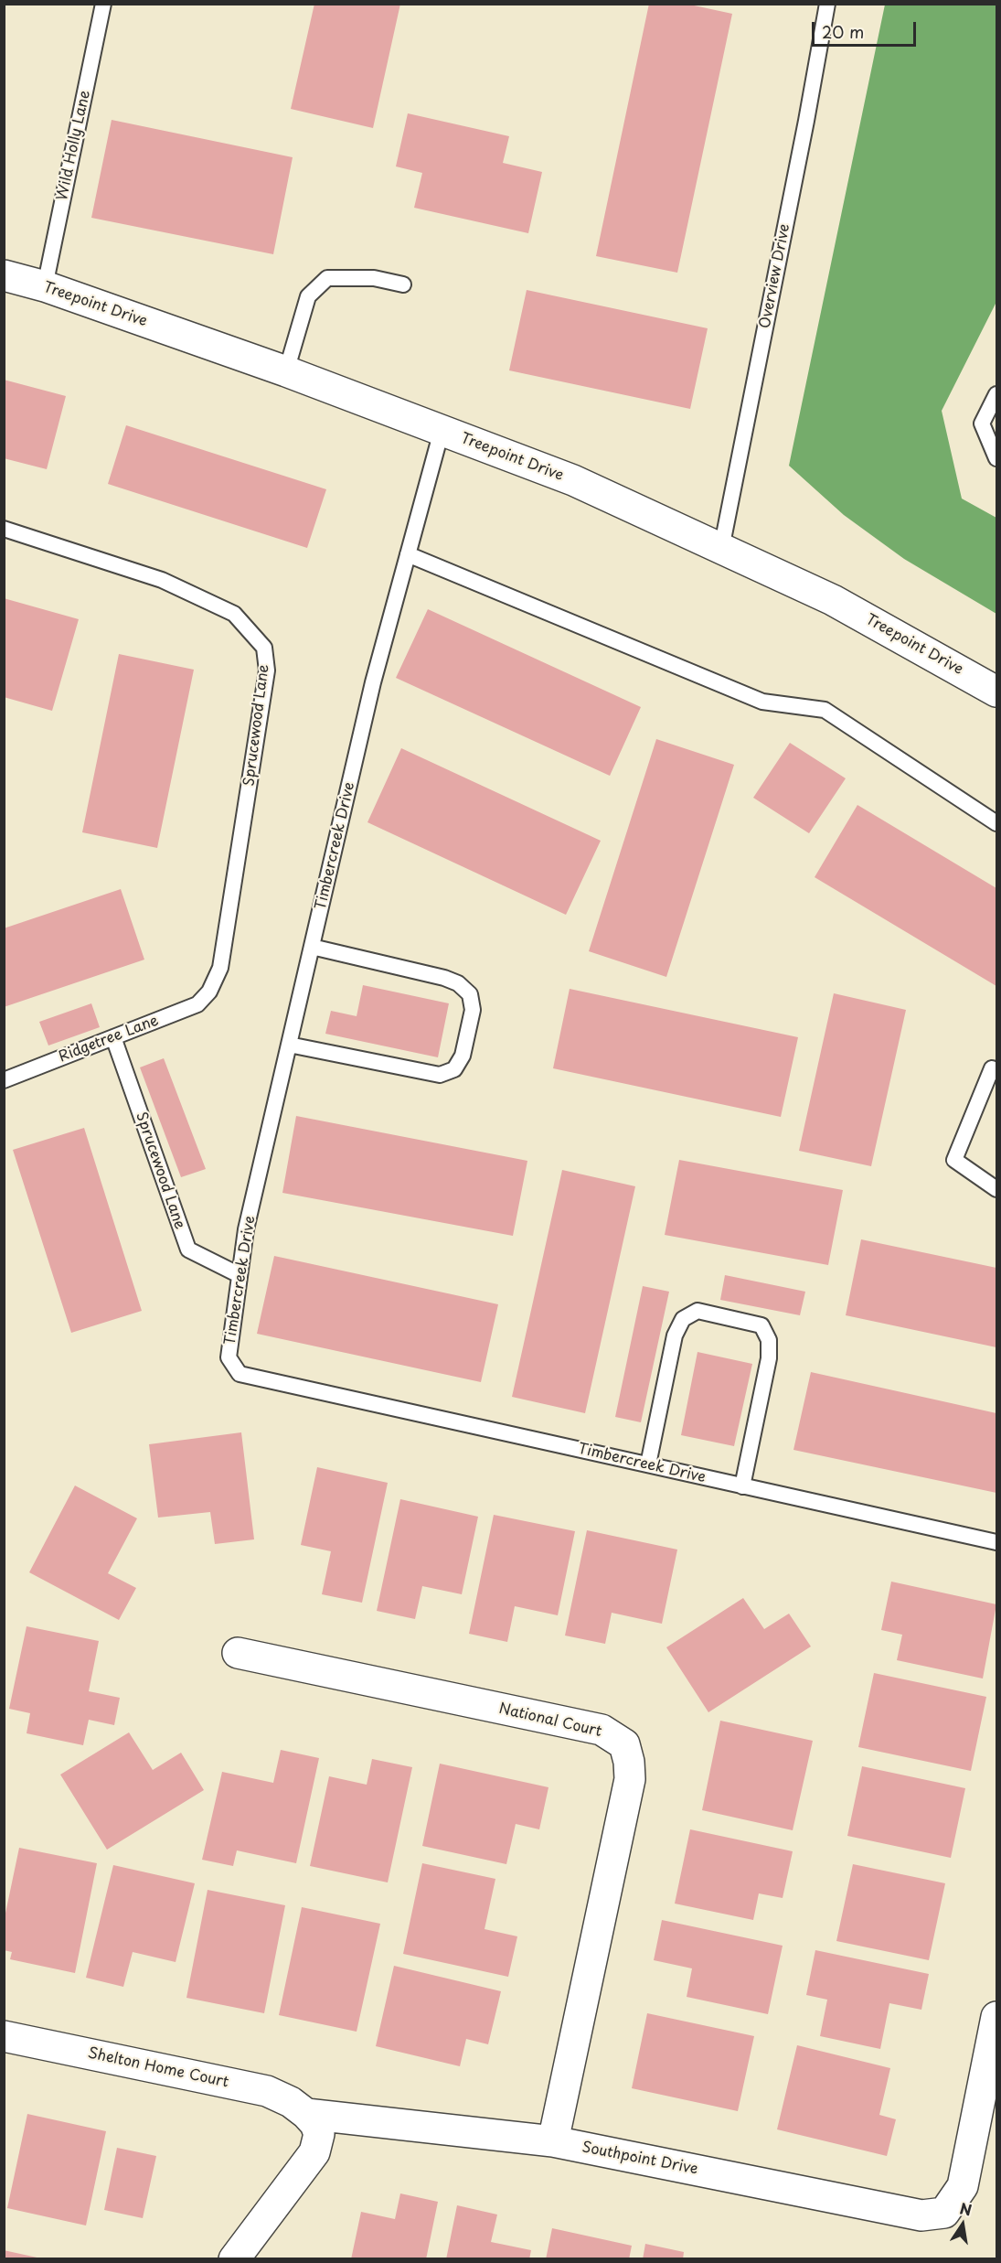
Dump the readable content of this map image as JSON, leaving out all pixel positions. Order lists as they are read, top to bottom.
{
  "streets": {
    "street": [
      "Treepoint Drive",
      "National Court",
      "Shelton Home Court",
      "Southpoint Drive"
    ],
    "lane": [
      "Wild Holly Lane",
      "Overview Drive",
      "Sprucewood Lane",
      "Timbercreek Drive",
      "Ridgetree Lane"
    ]
  },
  "crossings": [
    ["Wild Holly Lane", "Treepoint Drive"],
    ["Overview Drive", "Treepoint Drive"],
    ["Treepoint Drive", "Timbercreek Drive"],
    ["Sprucewood Lane", "Timbercreek Drive"],
    ["Sprucewood Lane", "Ridgetree Lane"],
    ["National Court", "Southpoint Drive"],
    ["Shelton Home Court", "Southpoint Drive"]
  ],
  "scale_bar": "20 m",
  "north": "top"
}
